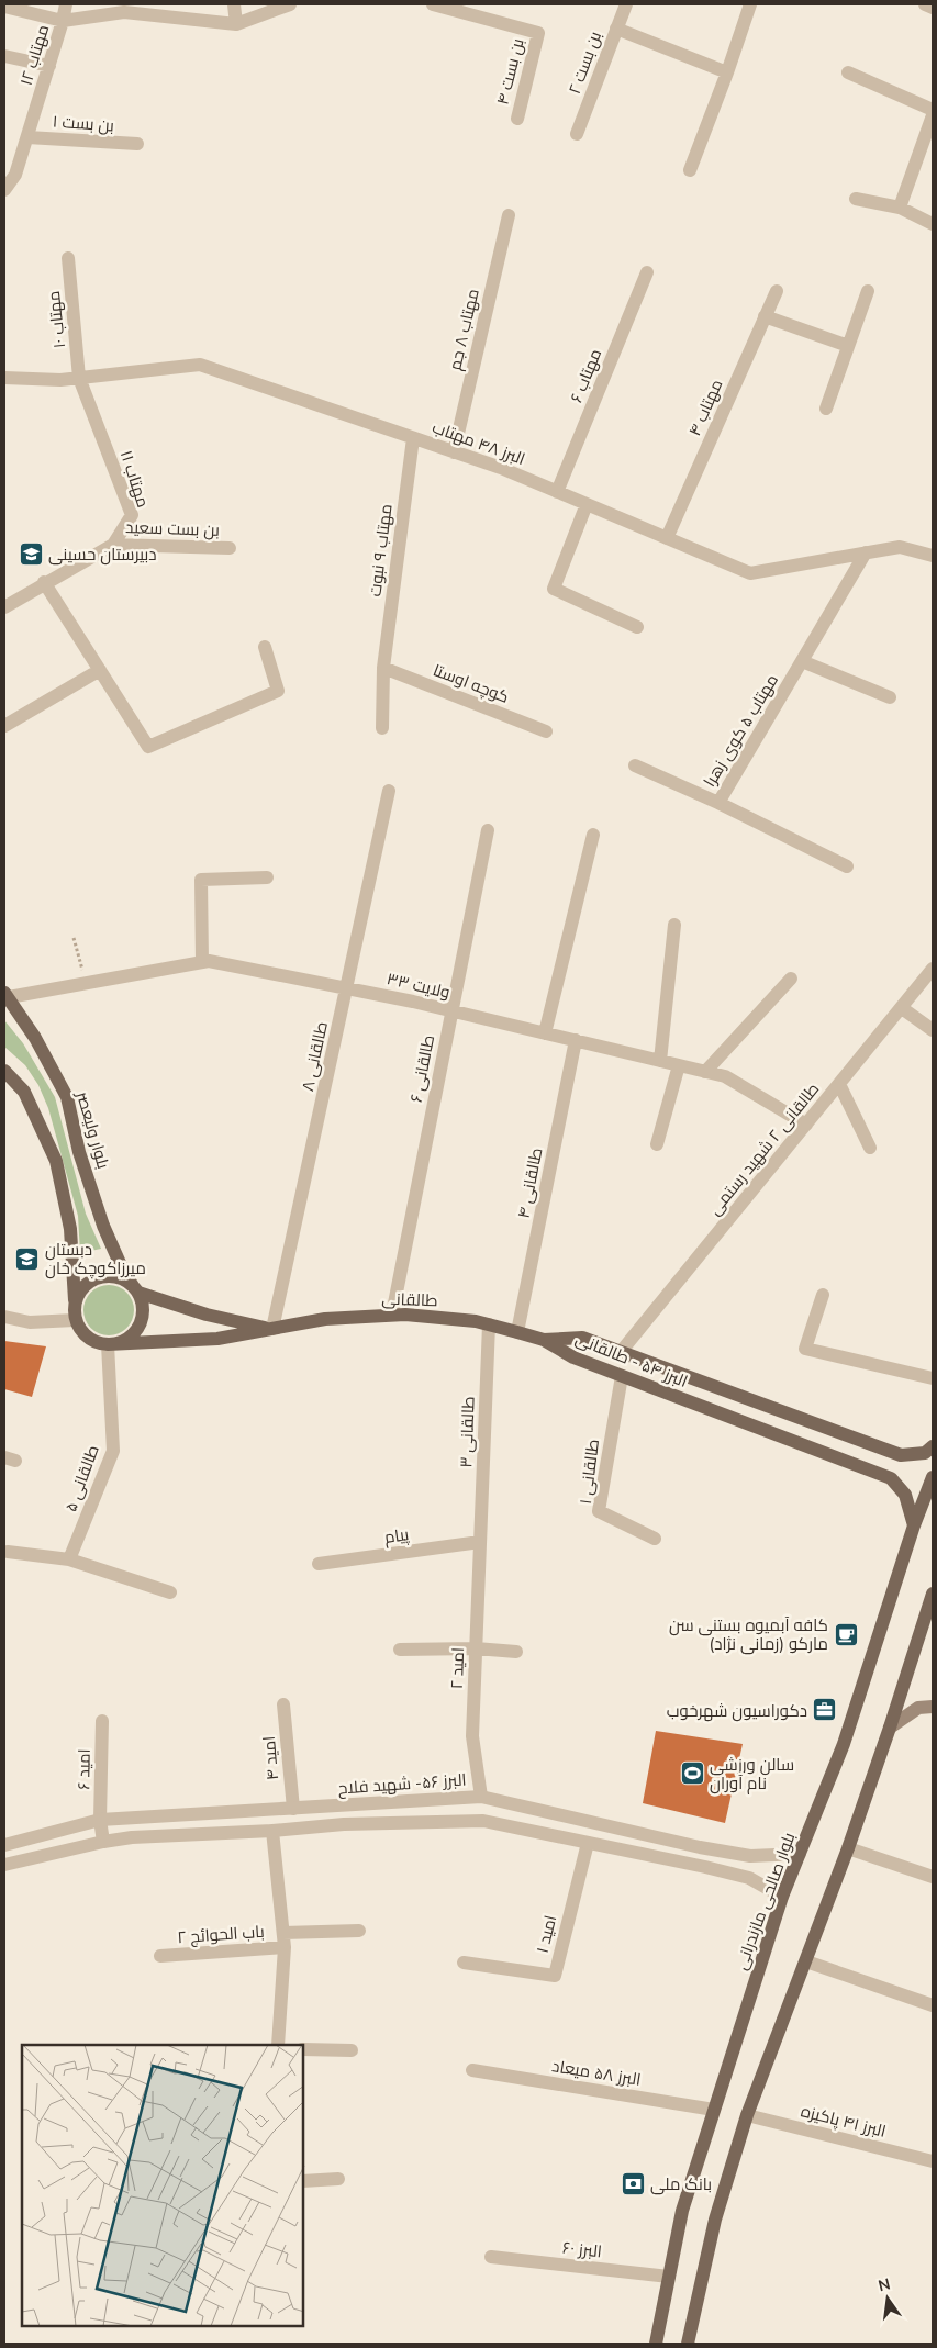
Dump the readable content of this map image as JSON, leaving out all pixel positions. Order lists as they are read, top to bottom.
{
  "streets": {
    "main road": [
      "بلوار ولیعصر",
      "طالقانی",
      "البرز ۵۴ - طالقانی",
      "بلوار صالحی مازندرانی"
    ],
    "street": [
      "مهتاب ۱۲",
      "بن بست ۲",
      "بن بست ۴",
      "بن بست ۱",
      "مهتاب ۱۰",
      "مهتاب ۸ جم",
      "مهتاب ۶",
      "مهتاب ۴",
      "البرز ۴۸ مهتاب",
      "مهتاب ۱۱",
      "بن بست سعید",
      "مهتاب ۹ نبوت",
      "کوچه اوستا",
      "مهتاب ۵ کوی زهرا",
      "ولایت ٣۳",
      "طالقانی ۸",
      "طالقانی ۶",
      "طالقانی ۲ شهید رستمی",
      "طالقانی ۴",
      "طالقانی ۳",
      "طالقانی ۱",
      "طالقانی ۵",
      "پیام",
      "امید ۲",
      "امید ۴",
      "امید ۶",
      "البرز ۵۶- شهید فلاح",
      "باب الحوائج ۲",
      "امید ۱",
      "البرز ۵۸ میعاد",
      "البرز ۴۱ پاکیزه",
      "البرز ۶۰"
    ]
  },
  "crossings": [
    ["مهتاب ۱۲", "بن بست ۱"],
    ["مهتاب ۱۰", "البرز ۴۸ مهتاب"],
    ["مهتاب ۱۰", "مهتاب ۱۱"],
    ["مهتاب ۸ جم", "البرز ۴۸ مهتاب"],
    ["مهتاب ۶", "البرز ۴۸ مهتاب"],
    ["مهتاب ۴", "البرز ۴۸ مهتاب"],
    ["البرز ۴۸ مهتاب", "مهتاب ۱۱"],
    ["البرز ۴۸ مهتاب", "مهتاب ۹ نبوت"],
    ["البرز ۴۸ مهتاب", "مهتاب ۵ کوی زهرا"],
    ["مهتاب ۱۱", "بن بست سعید"],
    ["مهتاب ۹ نبوت", "کوچه اوستا"],
    ["ولایت ٣۳", "طالقانی ۸"],
    ["ولایت ٣۳", "طالقانی ۶"],
    ["ولایت ٣۳", "بلوار ولیعصر"],
    ["ولایت ٣۳", "طالقانی ۲ شهید رستمی"],
    ["ولایت ٣۳", "طالقانی ۴"],
    ["طالقانی ۸", "طالقانی"],
    ["طالقانی ۶", "طالقانی"],
    ["بلوار ولیعصر", "طالقانی"],
    ["بلوار ولیعصر", "طالقانی ۵"],
    ["طالقانی ۲ شهید رستمی", "البرز ۵۴ - طالقانی"],
    ["طالقانی ۴", "طالقانی"],
    ["طالقانی", "البرز ۵۴ - طالقانی"],
    ["طالقانی", "طالقانی ۳"],
    ["طالقانی", "طالقانی ۵"],
    ["البرز ۵۴ - طالقانی", "طالقانی ۱"],
    ["البرز ۵۴ - طالقانی", "بلوار صالحی مازندرانی"],
    ["طالقانی ۳", "پیام"],
    ["طالقانی ۳", "امید ۲"],
    ["پیام", "امید ۲"],
    ["امید ۲", "البرز ۵۶- شهید فلاح"],
    ["امید ۴", "البرز ۵۶- شهید فلاح"],
    ["امید ۶", "البرز ۵۶- شهید فلاح"],
    ["البرز ۵۶- شهید فلاح", "بلوار صالحی مازندرانی"],
    ["بلوار صالحی مازندرانی", "البرز ۵۸ میعاد"],
    ["بلوار صالحی مازندرانی", "البرز ۶۰"]
  ],
  "places": {
    "school or university": ["دبیرستان حسینی", "دبستان میرزاکوچک خان"],
    "cafe": ["کافه آبمیوه بستنی سن مارکو (زمانی نژاد)"],
    "office": ["دکوراسیون شهرخوب"],
    "sports": ["سالن ورزشی نام آوران"],
    "bank": ["بانک ملی"]
  },
  "north": "top"
}
